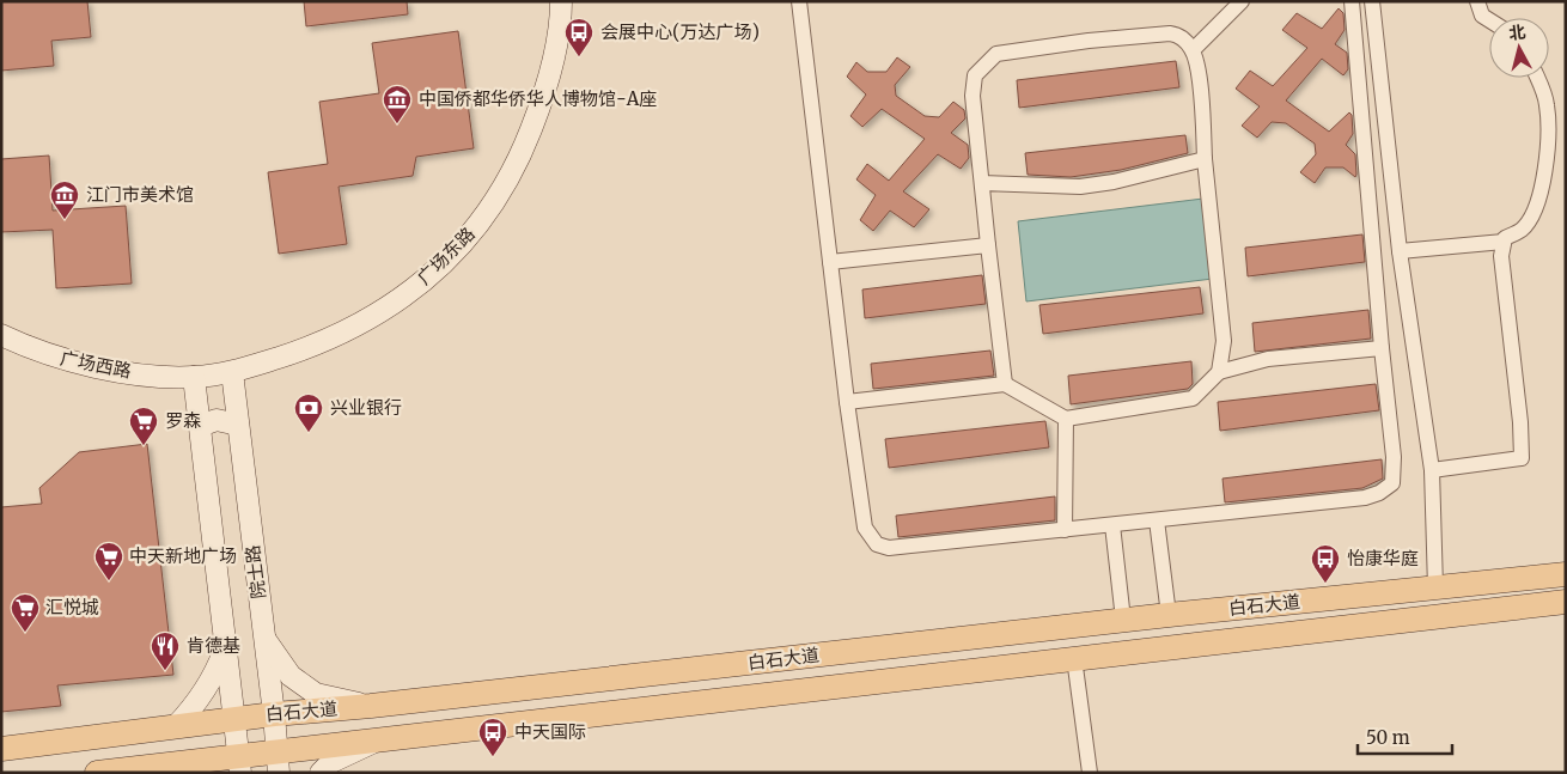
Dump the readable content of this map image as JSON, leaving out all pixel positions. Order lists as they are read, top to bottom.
{
  "streets": {
    "main road": [
      "广场东路",
      "广场西路",
      "院士路",
      "白石大道"
    ]
  },
  "crossings": [
    ["广场东路", "广场西路"],
    ["广场东路", "院士路"],
    ["院士路", "白石大道"]
  ],
  "places": {
    "bus stop": ["会展中心(万达广场)", "怡康华庭", "中天国际"],
    "museum": ["中国侨都华侨华人博物馆-A座", "江门市美术馆"],
    "bank": ["兴业银行"],
    "supermarket": ["罗森", "中天新地广场", "汇悦城"],
    "restaurant": ["肯德基"]
  },
  "scale_bar": "50 m",
  "north": "top"
}
